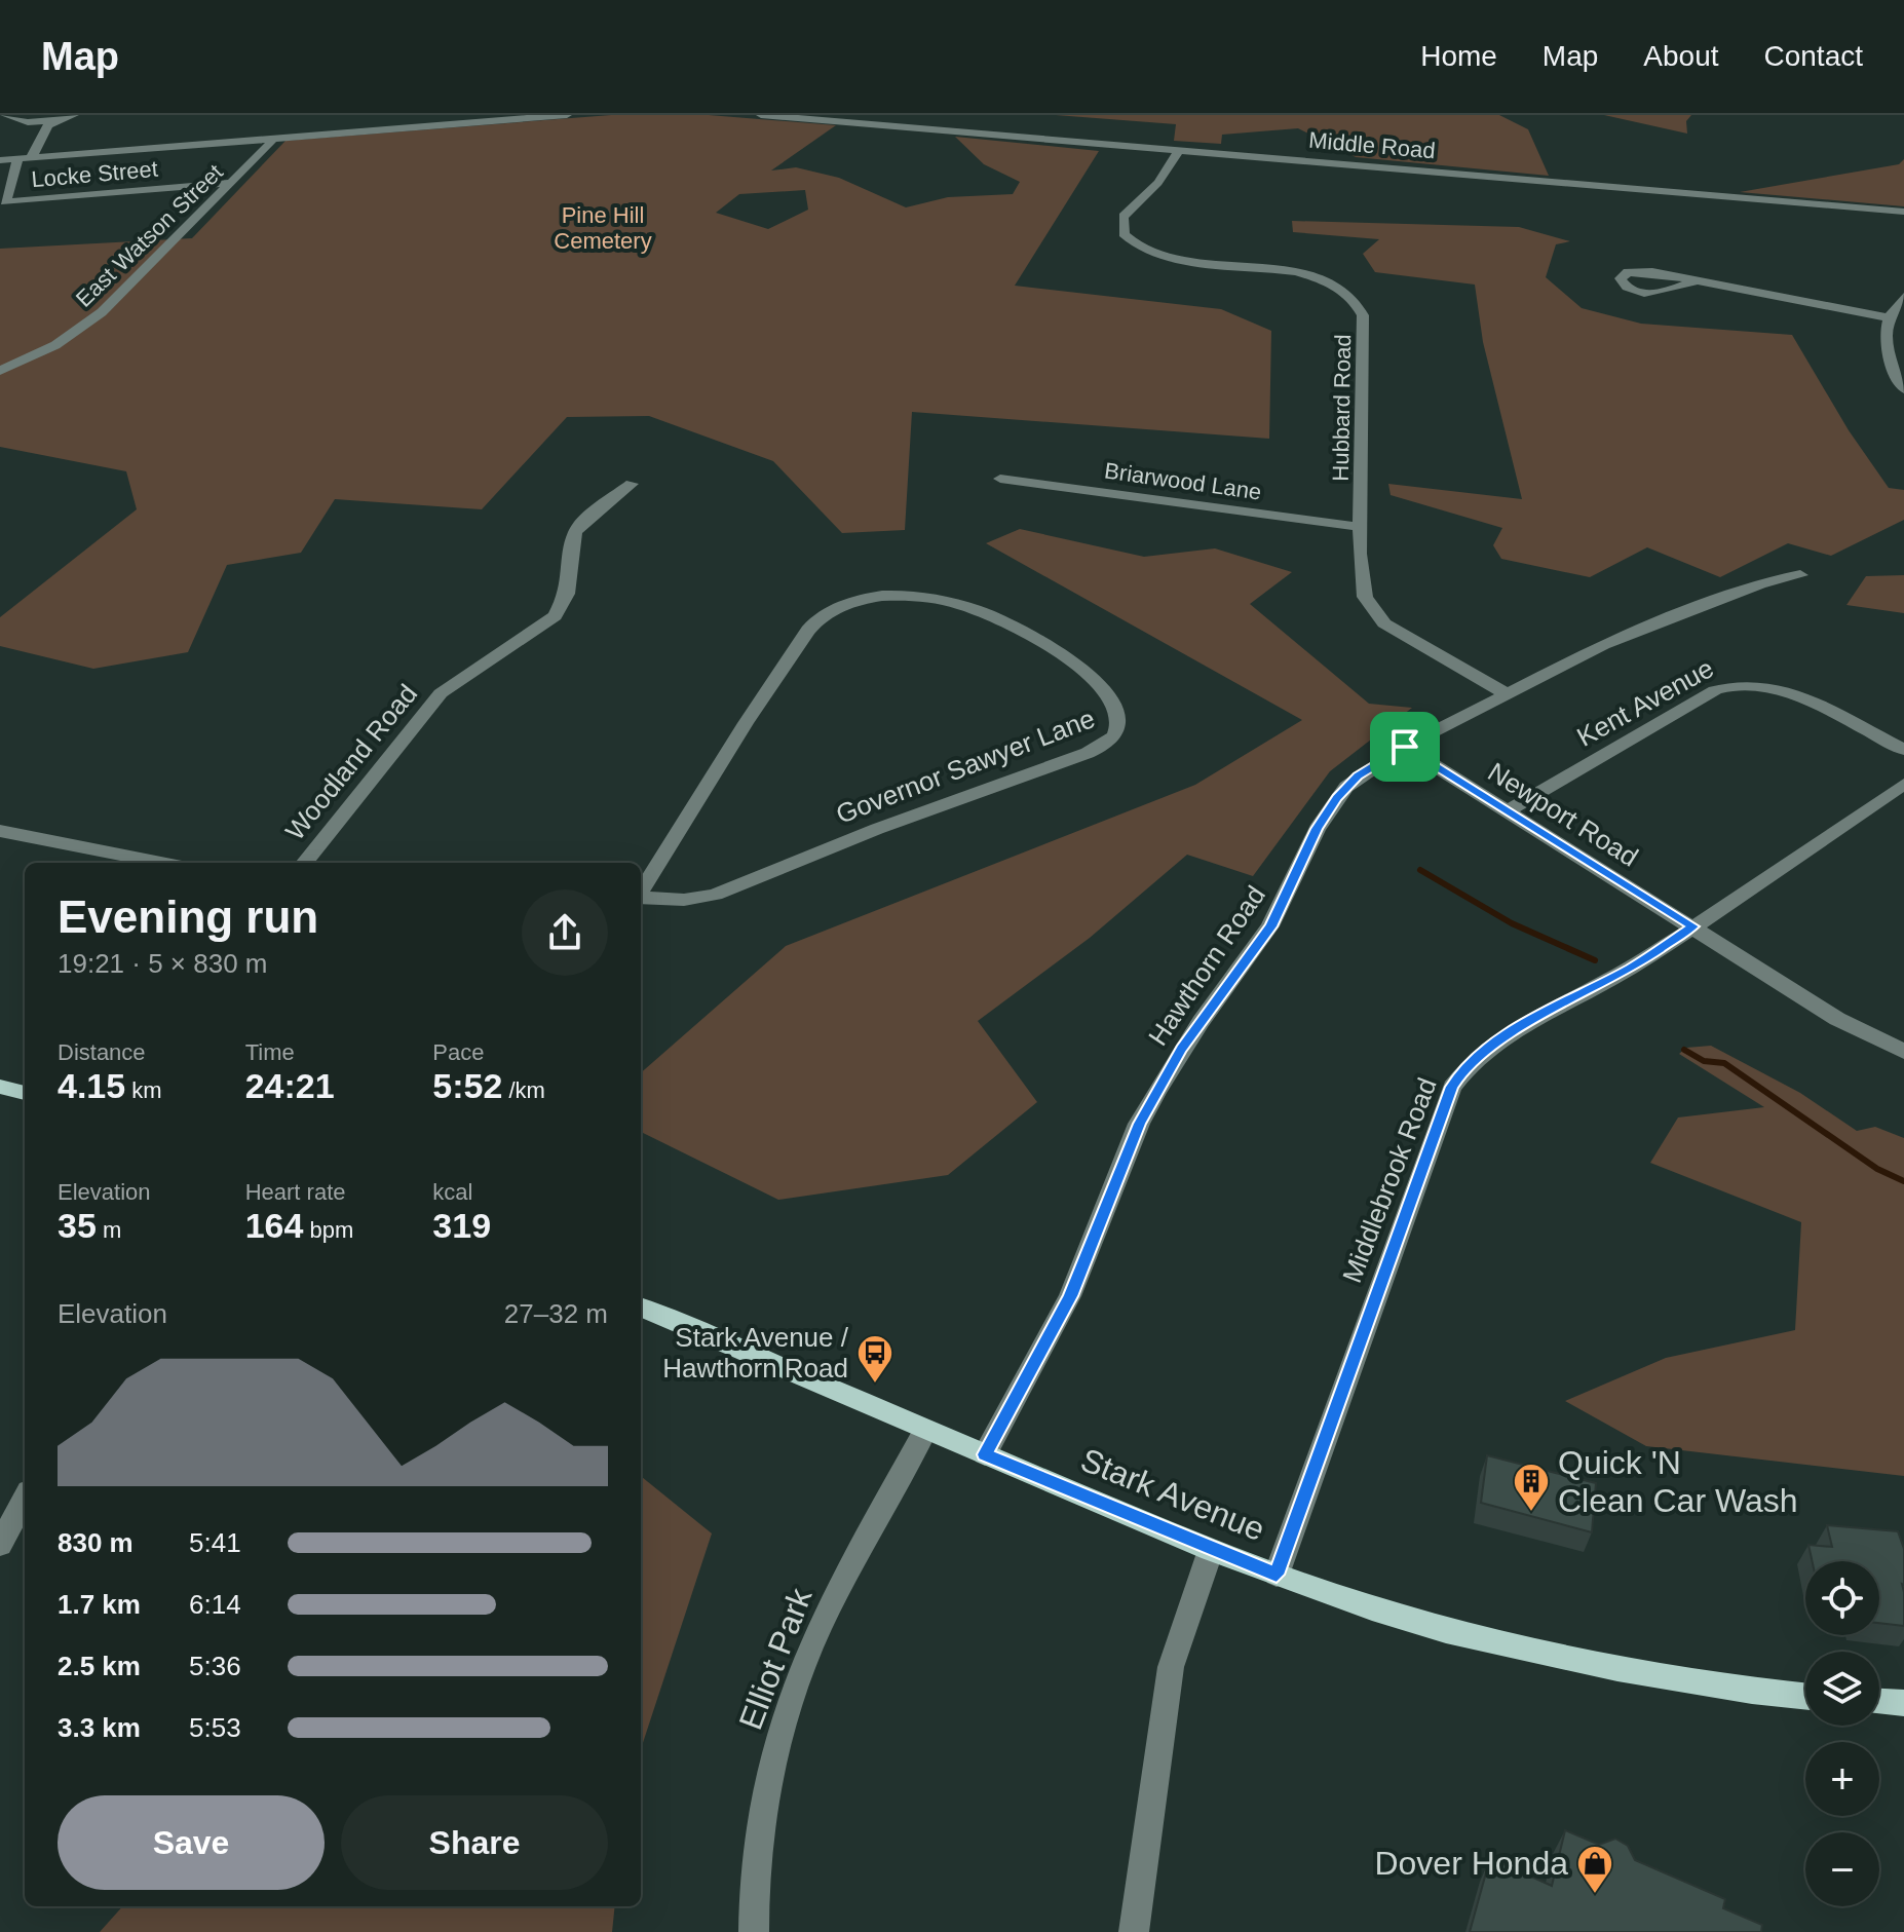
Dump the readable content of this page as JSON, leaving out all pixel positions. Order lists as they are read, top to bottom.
{
  "streets": {
    "main road": ["Stark Avenue"],
    "street": [
      "Middle Road",
      "Locke Street",
      "East Watson Street",
      "Hubbard Road",
      "Briarwood Lane",
      "Kent Avenue",
      "Woodland Road",
      "Governor Sawyer Lane",
      "Newport Road",
      "Hawthorn Road",
      "Middlebrook Road",
      "Elliot Park"
    ]
  },
  "crossings": [
    ["Middle Road", "Hubbard Road"],
    ["Locke Street", "East Watson Street"],
    ["Hubbard Road", "Briarwood Lane"],
    ["Hubbard Road", "Hawthorn Road"],
    ["Kent Avenue", "Newport Road"],
    ["Newport Road", "Hawthorn Road"],
    ["Newport Road", "Middlebrook Road"],
    ["Hawthorn Road", "Stark Avenue"],
    ["Middlebrook Road", "Stark Avenue"],
    ["Stark Avenue", "Elliot Park"]
  ],
  "parks": ["Pine Hill Cemetery"],
  "places": {
    "bus stop": ["Stark Avenue / Hawthorn Road"],
    "building": ["Quick 'N Clean Car Wash"],
    "shop": ["Dover Honda"]
  },
  "page": {
    "header": "Map",
    "nav": [
      "Home",
      "Map",
      "About",
      "Contact"
    ],
    "heading": ["Evening run", "19:21 · 5 × 830 m"],
    "stats": [
      ["Distance", "4.15 km"],
      ["Time", "24:21"],
      ["Pace", "5:52 /km"],
      ["Elevation", "35 m"],
      ["Heart rate", "164 bpm"],
      ["kcal", "319"]
    ],
    "chart": ["Elevation", "27–32 m"],
    "list": [
      {
        "name": "830 m",
        "note": "5:41"
      },
      {
        "name": "1.7 km",
        "note": "6:14"
      },
      {
        "name": "2.5 km",
        "note": "5:36"
      },
      {
        "name": "3.3 km",
        "note": "5:53"
      }
    ],
    "map_buttons": ["+", "−"],
    "buttons": ["Save", "Share"]
  }
}
